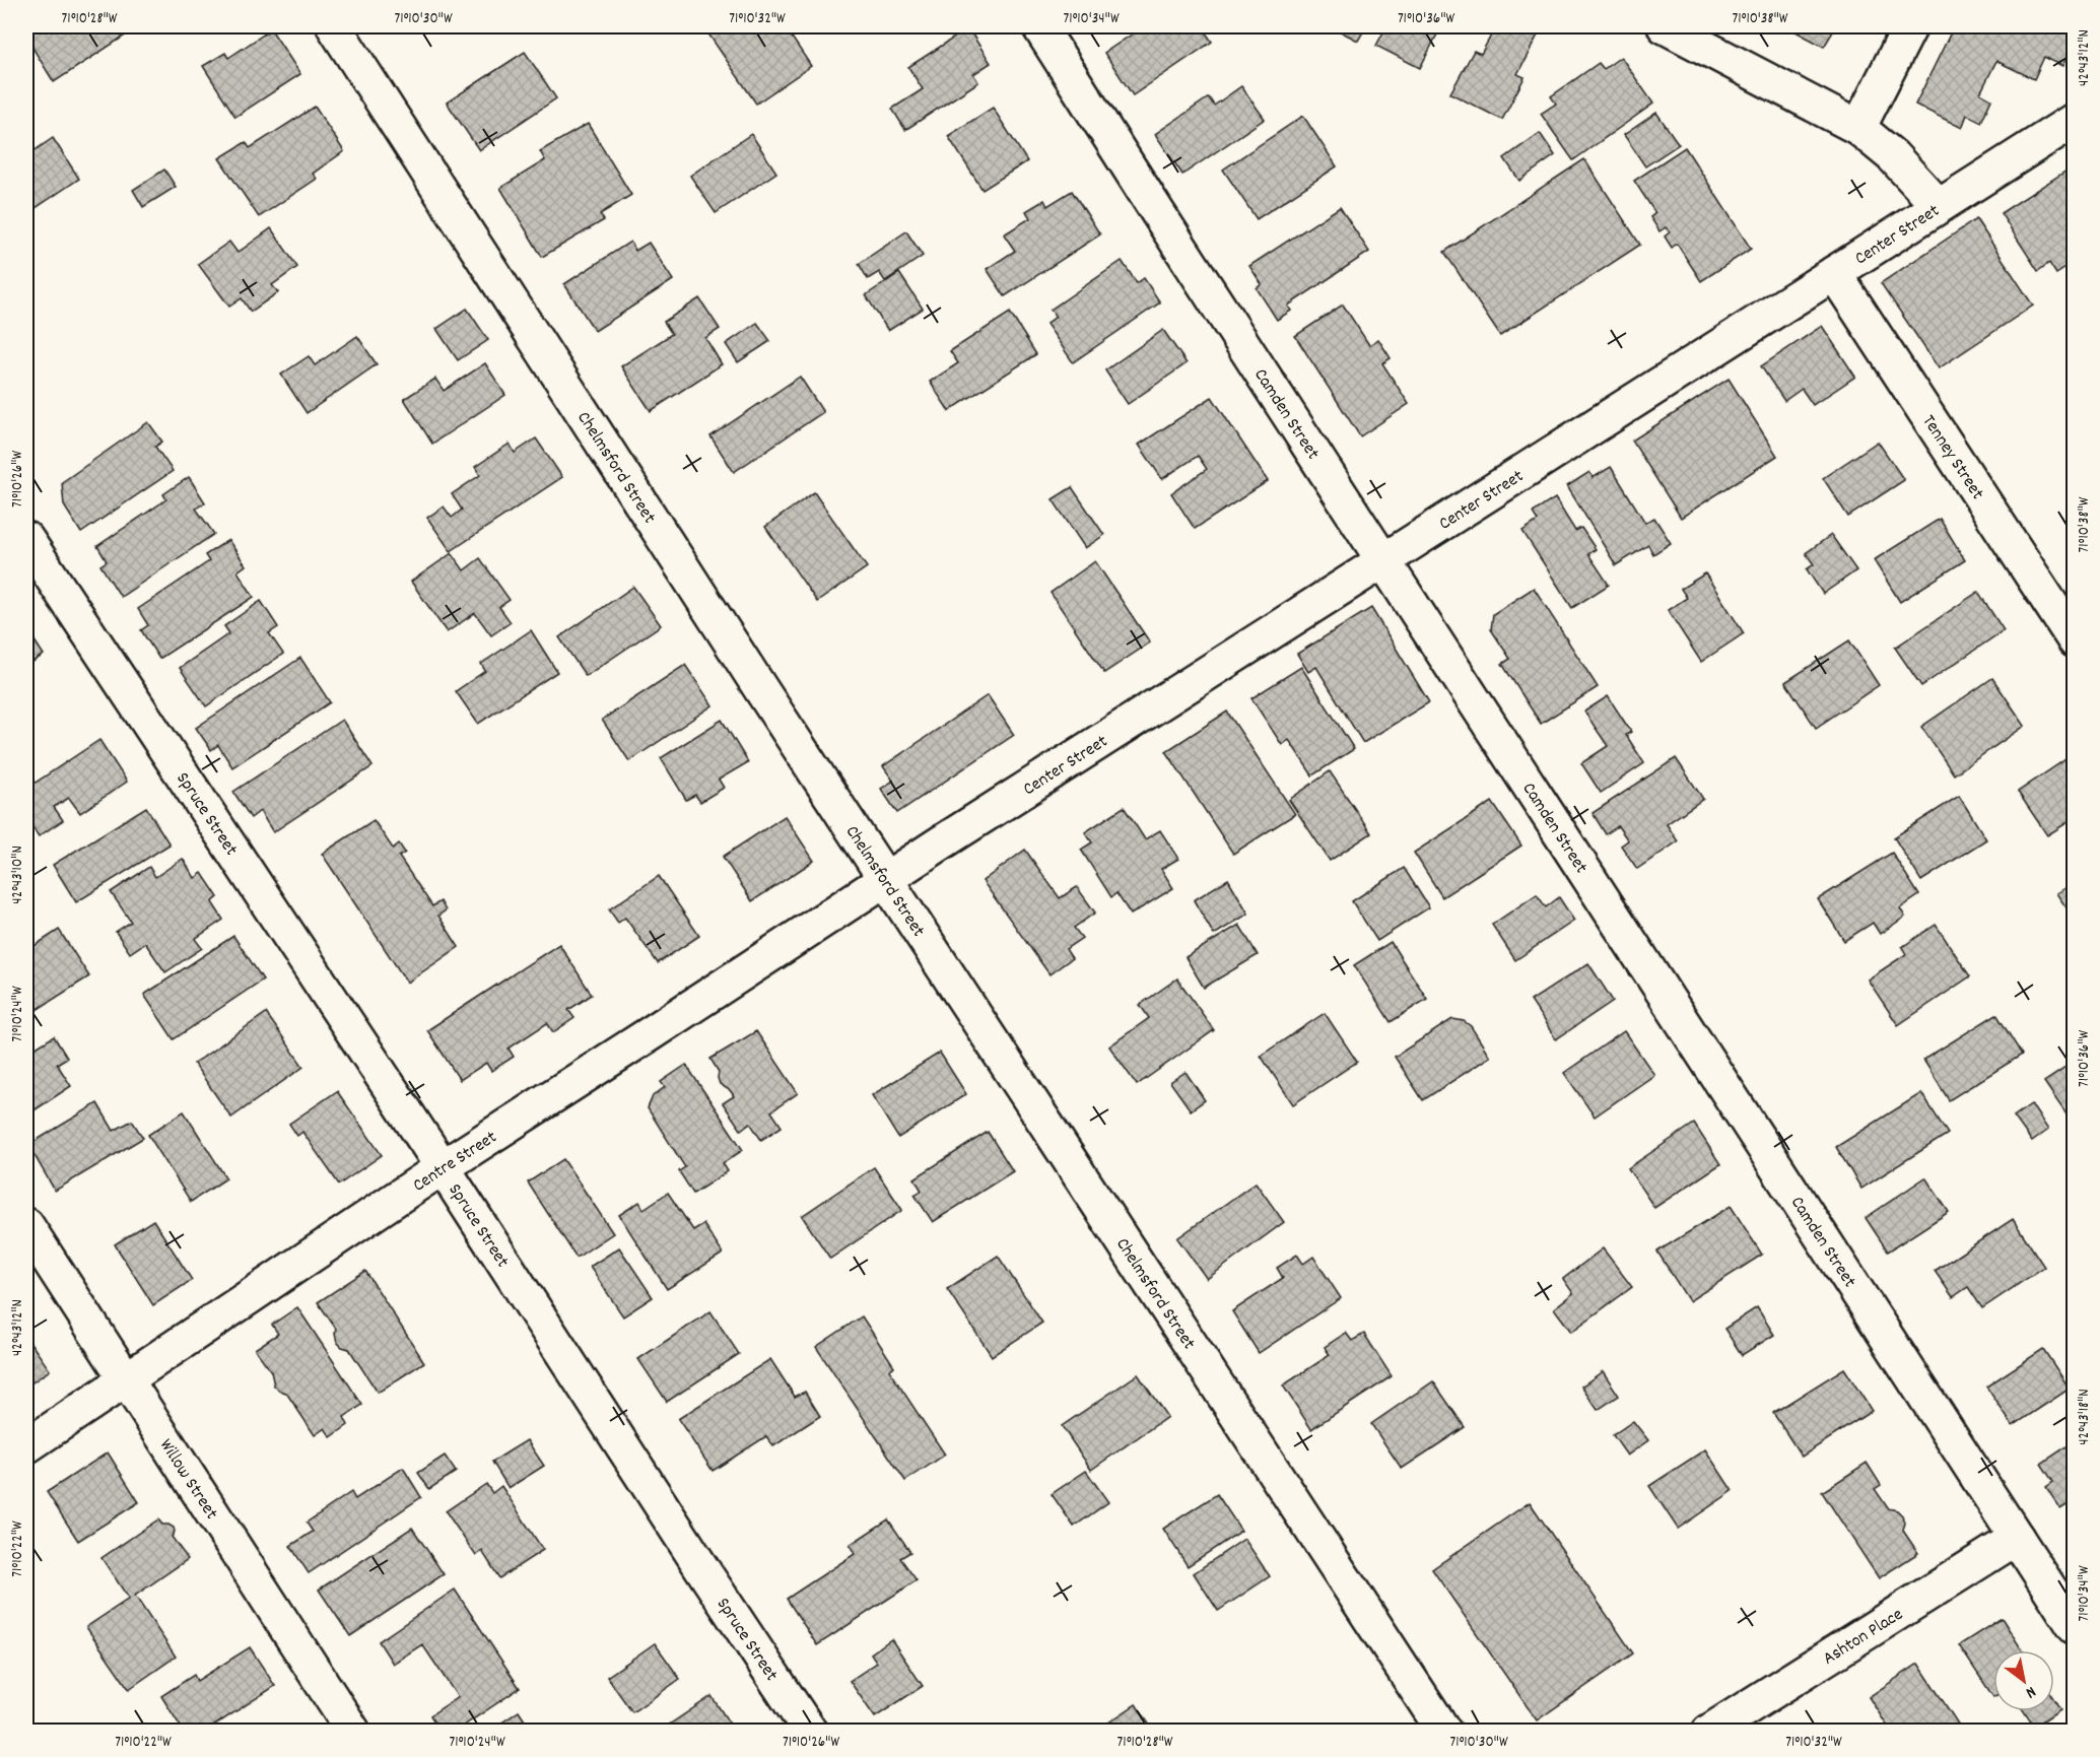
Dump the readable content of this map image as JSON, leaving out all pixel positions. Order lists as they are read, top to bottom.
{
  "streets": {
    "street": [
      "Center Street",
      "Camden Street",
      "Tenney Street",
      "Chelmsford Street",
      "Spruce Street",
      "Centre Street",
      "Willow Street",
      "Ashton Place"
    ]
  },
  "crossings": [
    ["Center Street", "Camden Street"],
    ["Center Street", "Tenney Street"],
    ["Center Street", "Chelmsford Street"],
    ["Center Street", "Centre Street"],
    ["Camden Street", "Ashton Place"],
    ["Chelmsford Street", "Centre Street"],
    ["Spruce Street", "Centre Street"],
    ["Centre Street", "Willow Street"]
  ],
  "north": "bottom right",
  "coordinates": [
    "71°10'28\"W",
    "71°10'30\"W",
    "71°10'32\"W",
    "71°10'34\"W",
    "71°10'36\"W",
    "71°10'38\"W",
    "42°43'12\"N",
    "71°10'26\"W",
    "42°43'10\"N",
    "71°10'24\"W",
    "42°43'18\"N",
    "71°10'22\"W"
  ]
}
